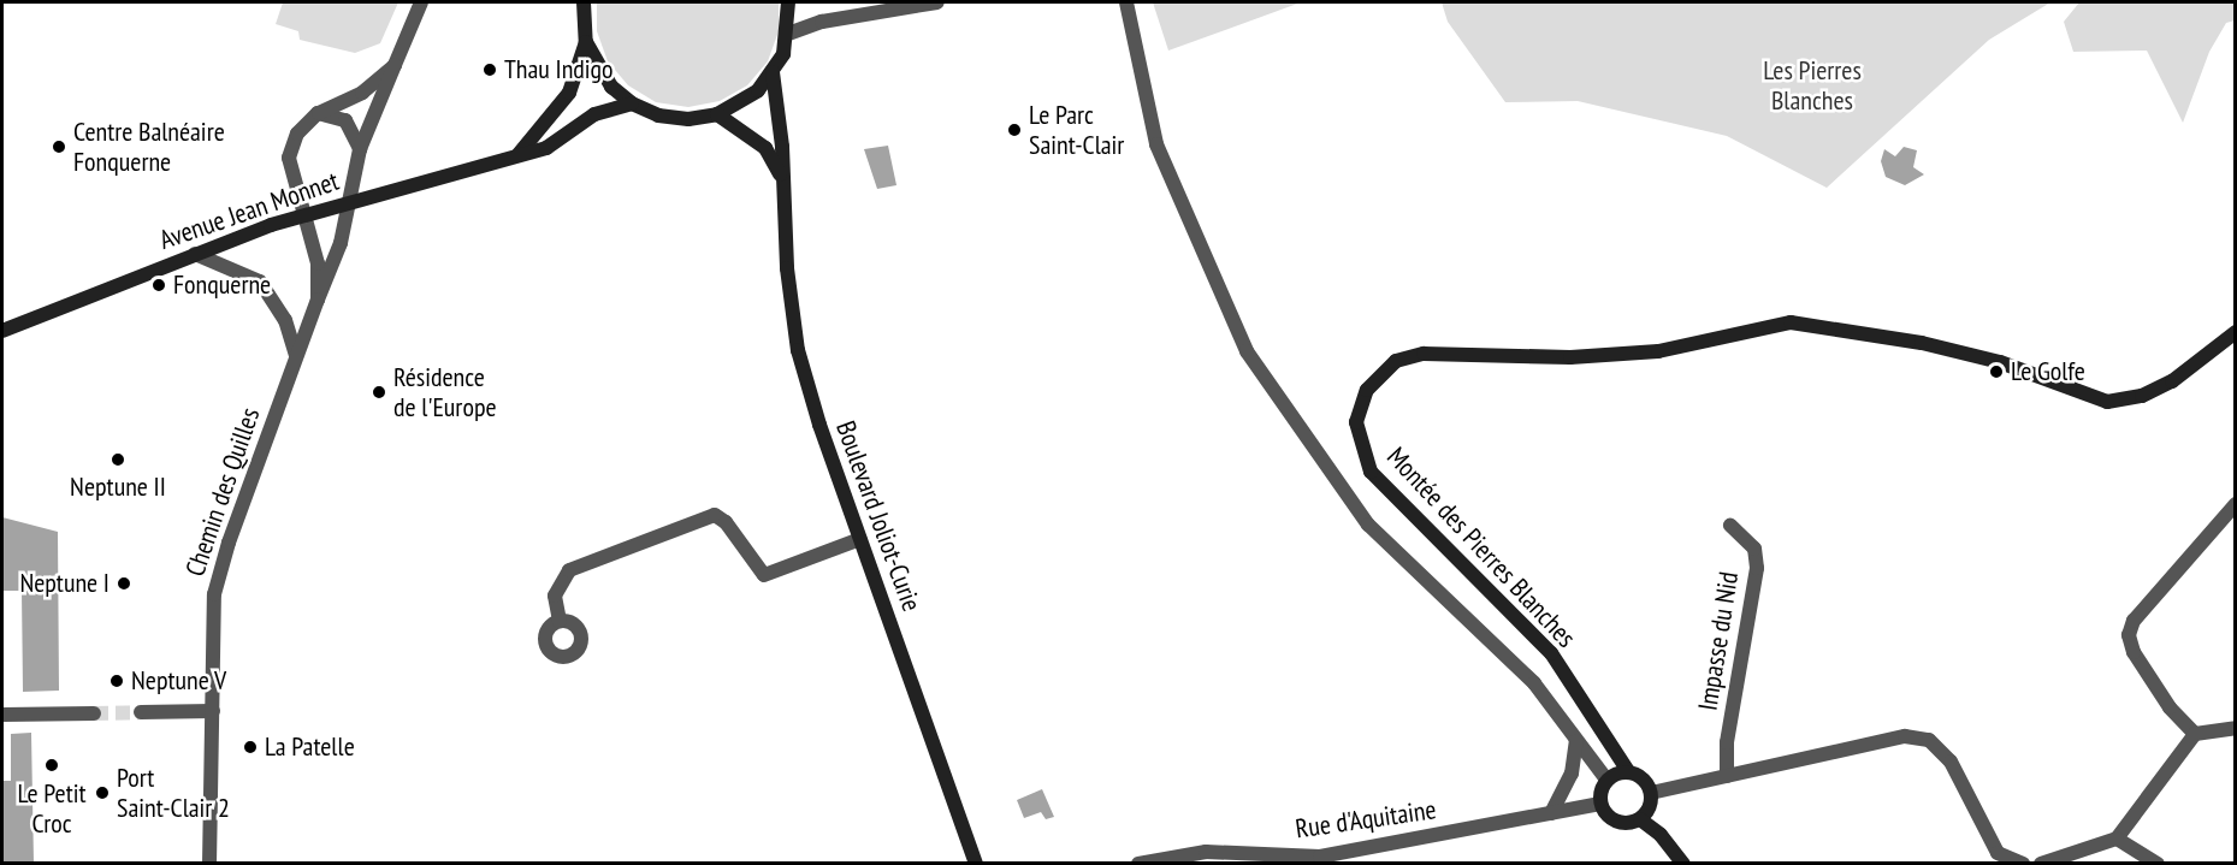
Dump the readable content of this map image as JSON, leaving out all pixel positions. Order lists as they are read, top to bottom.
{
  "streets": {
    "street": [
      "Avenue Jean Monnet",
      "Chemin des Quilles",
      "Boulevard Joliot-Curie",
      "Montée des Pierres Blanches",
      "Impasse du Nid",
      "Rue d'Aquitaine"
    ]
  },
  "crossings": [
    ["Avenue Jean Monnet", "Chemin des Quilles"],
    ["Montée des Pierres Blanches", "Rue d'Aquitaine"]
  ],
  "parks": ["Les Pierres Blanches"],
  "places": [
    "Thau Indigo",
    "Le Parc Saint-Clair",
    "Centre Balnéaire Fonquerne",
    "Fonquerne",
    "Le Golfe",
    "Résidence de l'Europe",
    "Neptune II",
    "Neptune I",
    "Neptune V",
    "La Patelle",
    "Le Petit Croc",
    "Port Saint-Clair 2"
  ]
}
